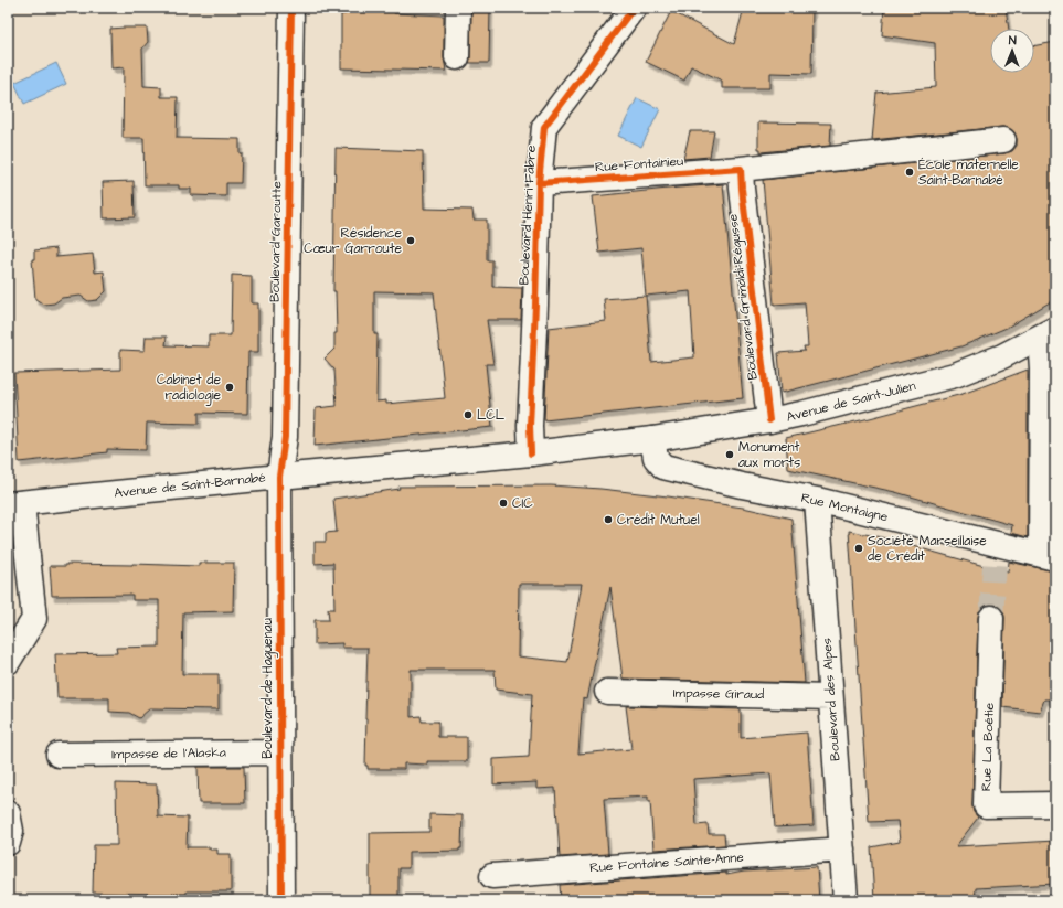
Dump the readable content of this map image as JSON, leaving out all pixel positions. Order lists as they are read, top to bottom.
{
  "streets": {
    "street": [
      "Rue Fontainieu",
      "Boulevard Henri Fabre",
      "Boulevard Garoutte",
      "Boulevard Grimaldi-Régusse",
      "Avenue de Saint-Julien",
      "Avenue de Saint-Barnabé",
      "Rue Montaigne",
      "Boulevard de Haguenau",
      "Impasse Giraud",
      "Boulevard des Alpes",
      "Rue La Boétie",
      "Impasse de l'Alaska",
      "Rue Fontaine Sainte-Anne"
    ]
  },
  "crossings": [
    ["Rue Fontainieu", "Boulevard Henri Fabre"],
    ["Rue Fontainieu", "Boulevard Grimaldi-Régusse"],
    ["Boulevard Henri Fabre", "Avenue de Saint-Julien"],
    ["Boulevard Henri Fabre", "Avenue de Saint-Barnabé"],
    ["Boulevard Garoutte", "Avenue de Saint-Barnabé"],
    ["Boulevard Garoutte", "Boulevard de Haguenau"],
    ["Boulevard Grimaldi-Régusse", "Avenue de Saint-Julien"],
    ["Avenue de Saint-Julien", "Avenue de Saint-Barnabé"],
    ["Avenue de Saint-Julien", "Rue Montaigne"],
    ["Avenue de Saint-Barnabé", "Boulevard de Haguenau"],
    ["Rue Montaigne", "Boulevard des Alpes"],
    ["Boulevard de Haguenau", "Impasse de l'Alaska"],
    ["Impasse Giraud", "Boulevard des Alpes"],
    ["Boulevard des Alpes", "Rue Fontaine Sainte-Anne"]
  ],
  "places": [
    "École maternelle Saint-Barnabé",
    "Résidence Cœur Garroute",
    "Cabinet de radiologie",
    "LCL",
    "Monument aux morts",
    "CIC",
    "Crédit Mutuel",
    "Société Marseillaise de Crédit"
  ],
  "north": "top"
}
